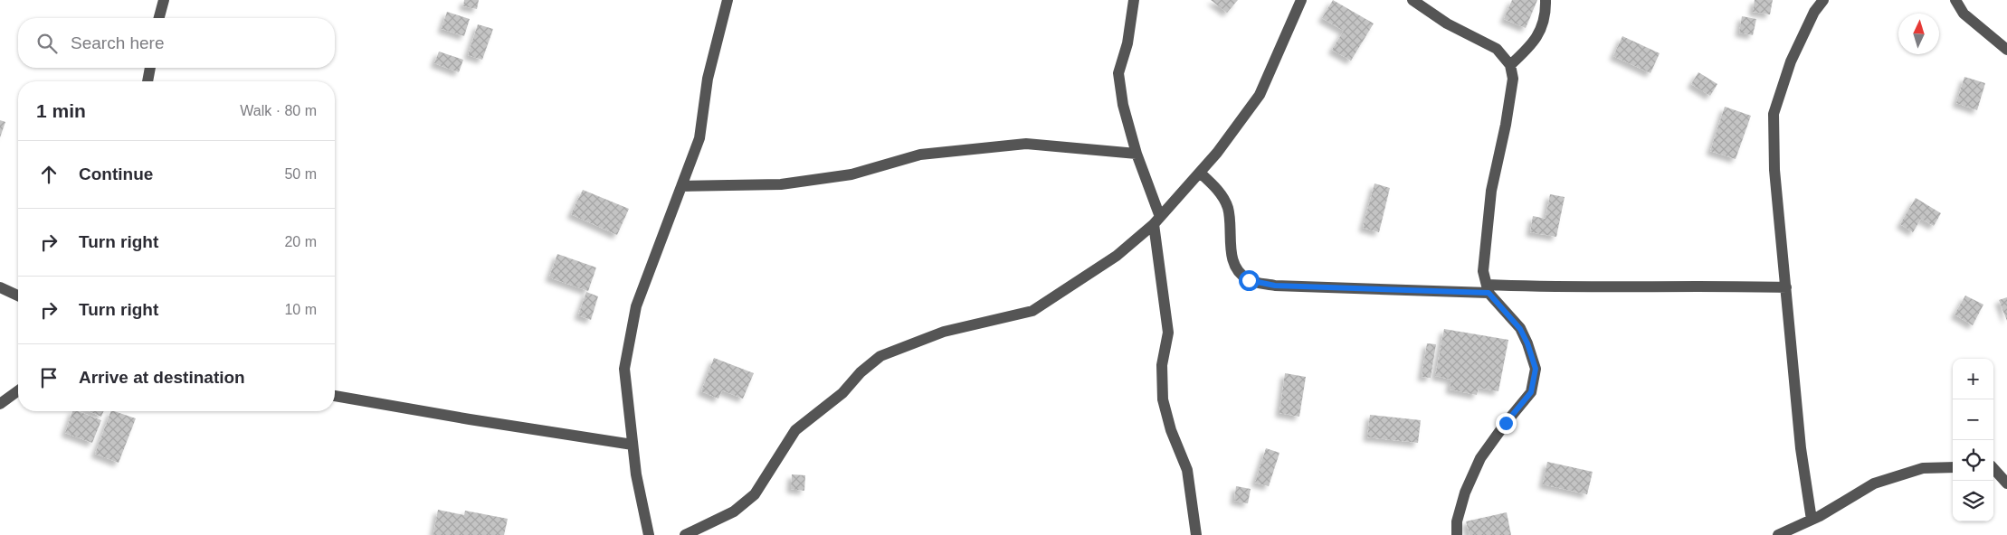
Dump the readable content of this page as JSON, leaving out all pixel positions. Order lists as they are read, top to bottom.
{
  "north": "top",
  "page": {
    "search": "Search here",
    "heading": ["1 min", "Walk · 80 m"],
    "list": [
      ["Continue", "50 m"],
      ["Turn right", "20 m"],
      ["Turn right", "10 m"],
      "Arrive at destination"
    ],
    "map_buttons": ["+", "−"]
  }
}
